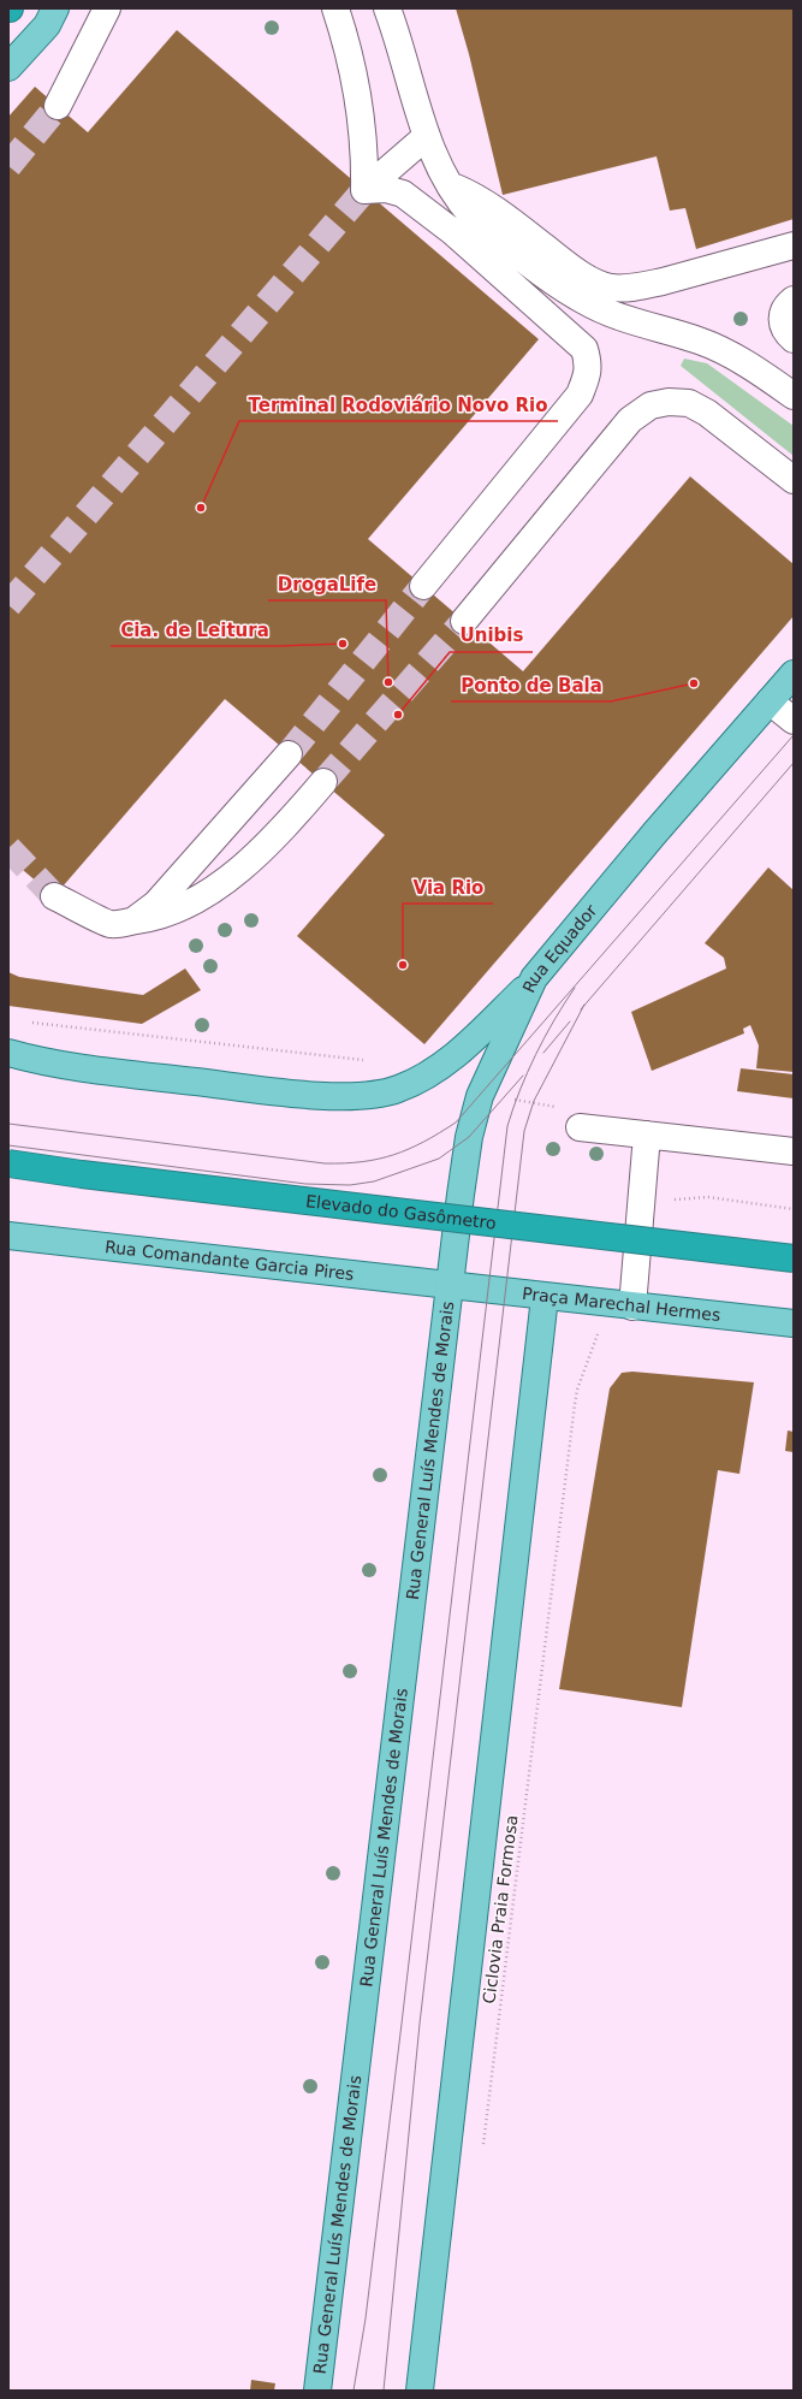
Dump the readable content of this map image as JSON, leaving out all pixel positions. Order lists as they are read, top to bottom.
{
  "streets": {
    "highway": ["Elevado do Gasômetro"],
    "main road": [
      "Rua Equador",
      "Rua Comandante Garcia Pires",
      "Praça Marechal Hermes",
      "Rua General Luís Mendes de Morais"
    ],
    "path": ["Ciclovia Praia Formosa"]
  },
  "crossings": [
    ["Rua Equador", "Rua Comandante Garcia Pires"],
    ["Rua Equador", "Praça Marechal Hermes"],
    ["Rua Equador", "Rua General Luís Mendes de Morais"],
    ["Rua Comandante Garcia Pires", "Praça Marechal Hermes"],
    ["Rua Comandante Garcia Pires", "Rua General Luís Mendes de Morais"],
    ["Praça Marechal Hermes", "Rua General Luís Mendes de Morais"]
  ],
  "places": [
    "Terminal Rodoviário Novo Rio",
    "Cia. de Leitura",
    "DrogaLife",
    "Ponto de Bala",
    "Unibis",
    "Via Rio"
  ]
}
